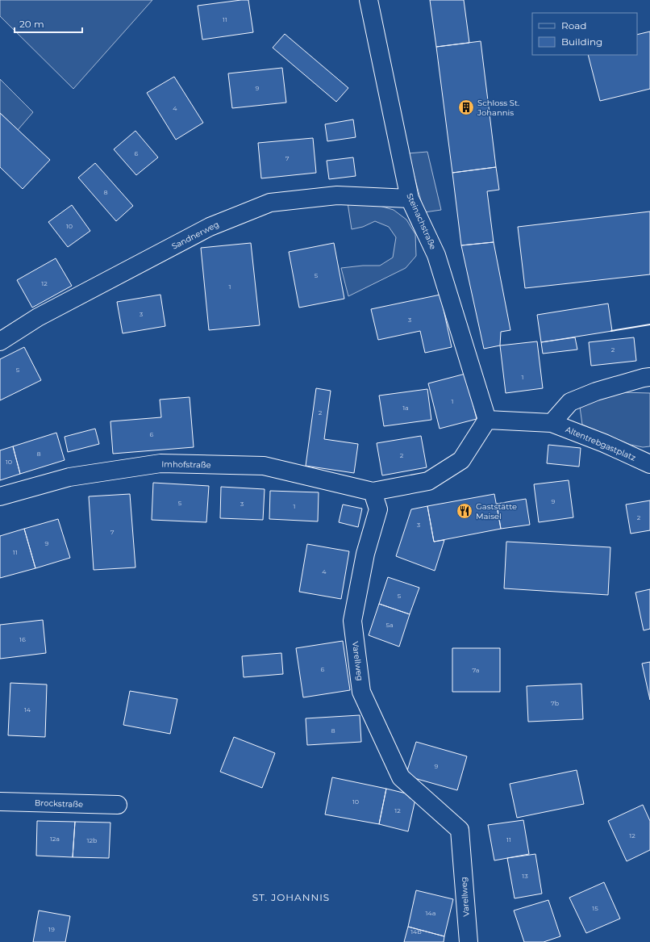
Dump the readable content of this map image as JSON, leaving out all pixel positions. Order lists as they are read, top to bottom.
{
  "streets": {
    "street": [
      "Steinachstraße",
      "Sandnerweg",
      "Altentrebgastplatz",
      "Imhofstraße",
      "Varellweg",
      "Brockstraße"
    ]
  },
  "crossings": [
    ["Steinachstraße", "Sandnerweg"],
    ["Steinachstraße", "Altentrebgastplatz"],
    ["Imhofstraße", "Varellweg"]
  ],
  "districts": ["ST. JOHANNIS"],
  "places": {
    "building": ["Schloss St. Johannis"],
    "restaurant": ["Gaststätte Maisel"]
  },
  "house_numbers": [
    "11",
    "9",
    "4",
    "6",
    "7",
    "8",
    "10",
    "5",
    "12",
    "1",
    "3",
    "3",
    "2",
    "5",
    "1",
    "1",
    "1a",
    "2",
    "6",
    "8",
    "2",
    "10",
    "9",
    "5",
    "3",
    "1",
    "2",
    "3",
    "7",
    "9",
    "11",
    "4",
    "5",
    "5a",
    "16",
    "6",
    "7a",
    "7b",
    "14",
    "8",
    "9",
    "10",
    "12",
    "12",
    "12a",
    "11",
    "12b",
    "13",
    "15",
    "14a",
    "19",
    "14b"
  ],
  "legend": ["Road", "Building"],
  "scale_bar": "20 m"
}
